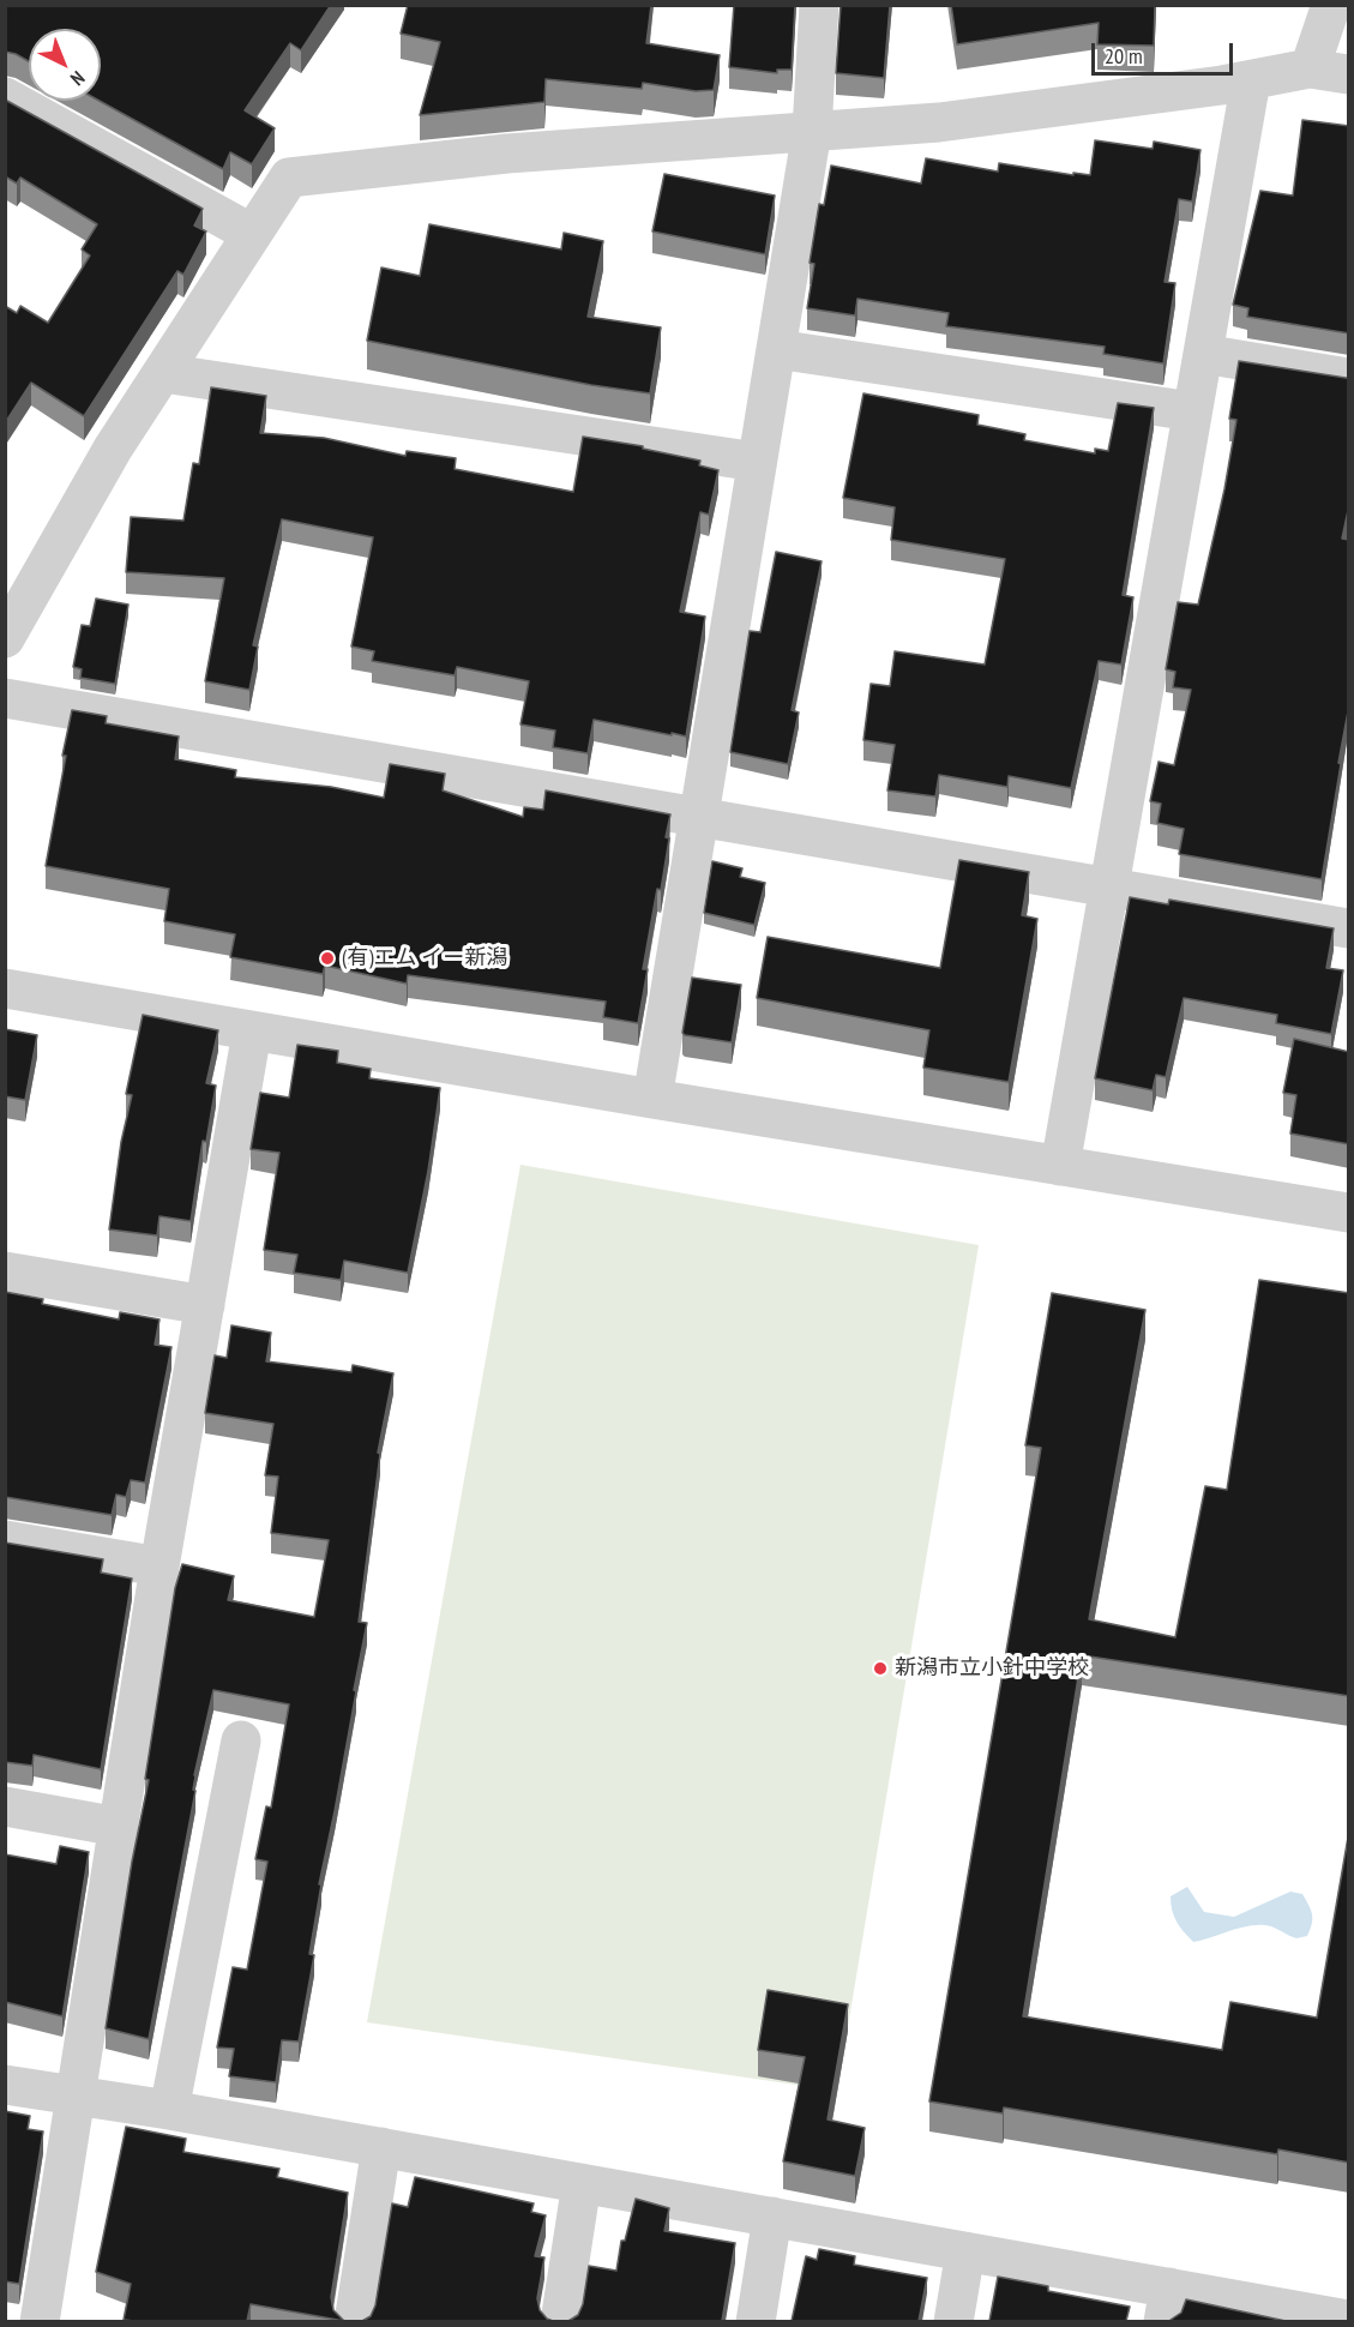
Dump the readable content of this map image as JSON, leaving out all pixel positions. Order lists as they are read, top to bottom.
{
  "places": ["(有)エム イー新潟", "新潟市立小針中学校"],
  "scale_bar": "20 m",
  "north": "bottom right"
}
